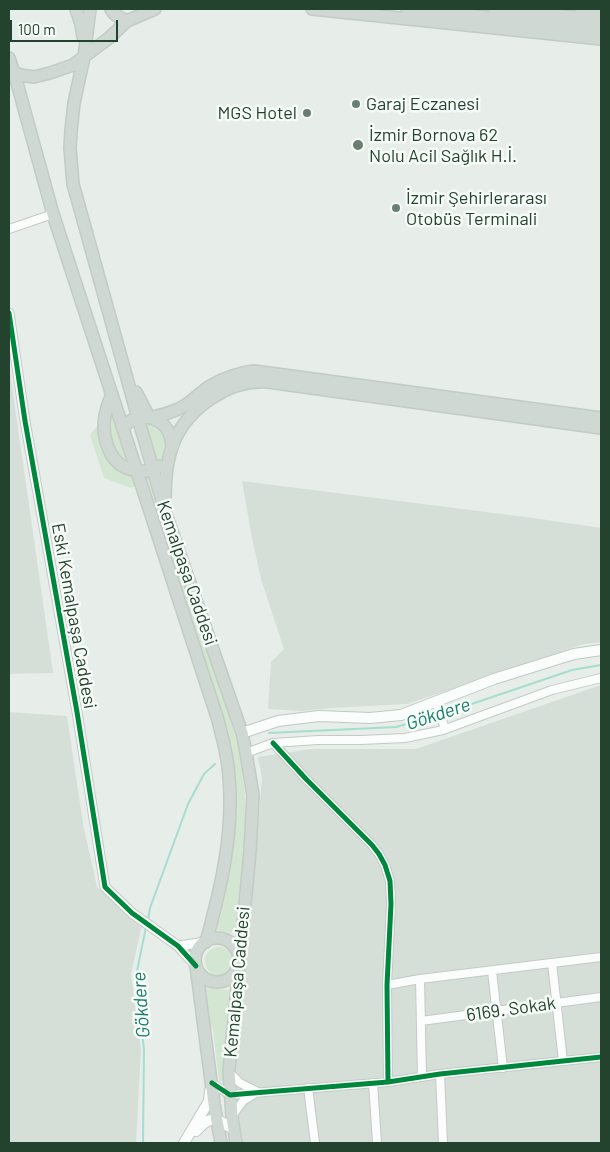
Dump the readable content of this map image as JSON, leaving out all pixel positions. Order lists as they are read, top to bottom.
{
  "streets": {
    "main road": ["Kemalpaşa Caddesi"],
    "street": ["Eski Kemalpaşa Caddesi", "6169. Sokak"]
  },
  "crossings": [
    ["Kemalpaşa Caddesi", "Eski Kemalpaşa Caddesi"]
  ],
  "water": ["Gökdere"],
  "places": [
    "Garaj Eczanesi",
    "MGS Hotel",
    "İzmir Bornova 62 Nolu Acil Sağlık H.İ.",
    "İzmir Şehirlerarası Otobüs Terminali"
  ],
  "scale_bar": "100 m"
}
